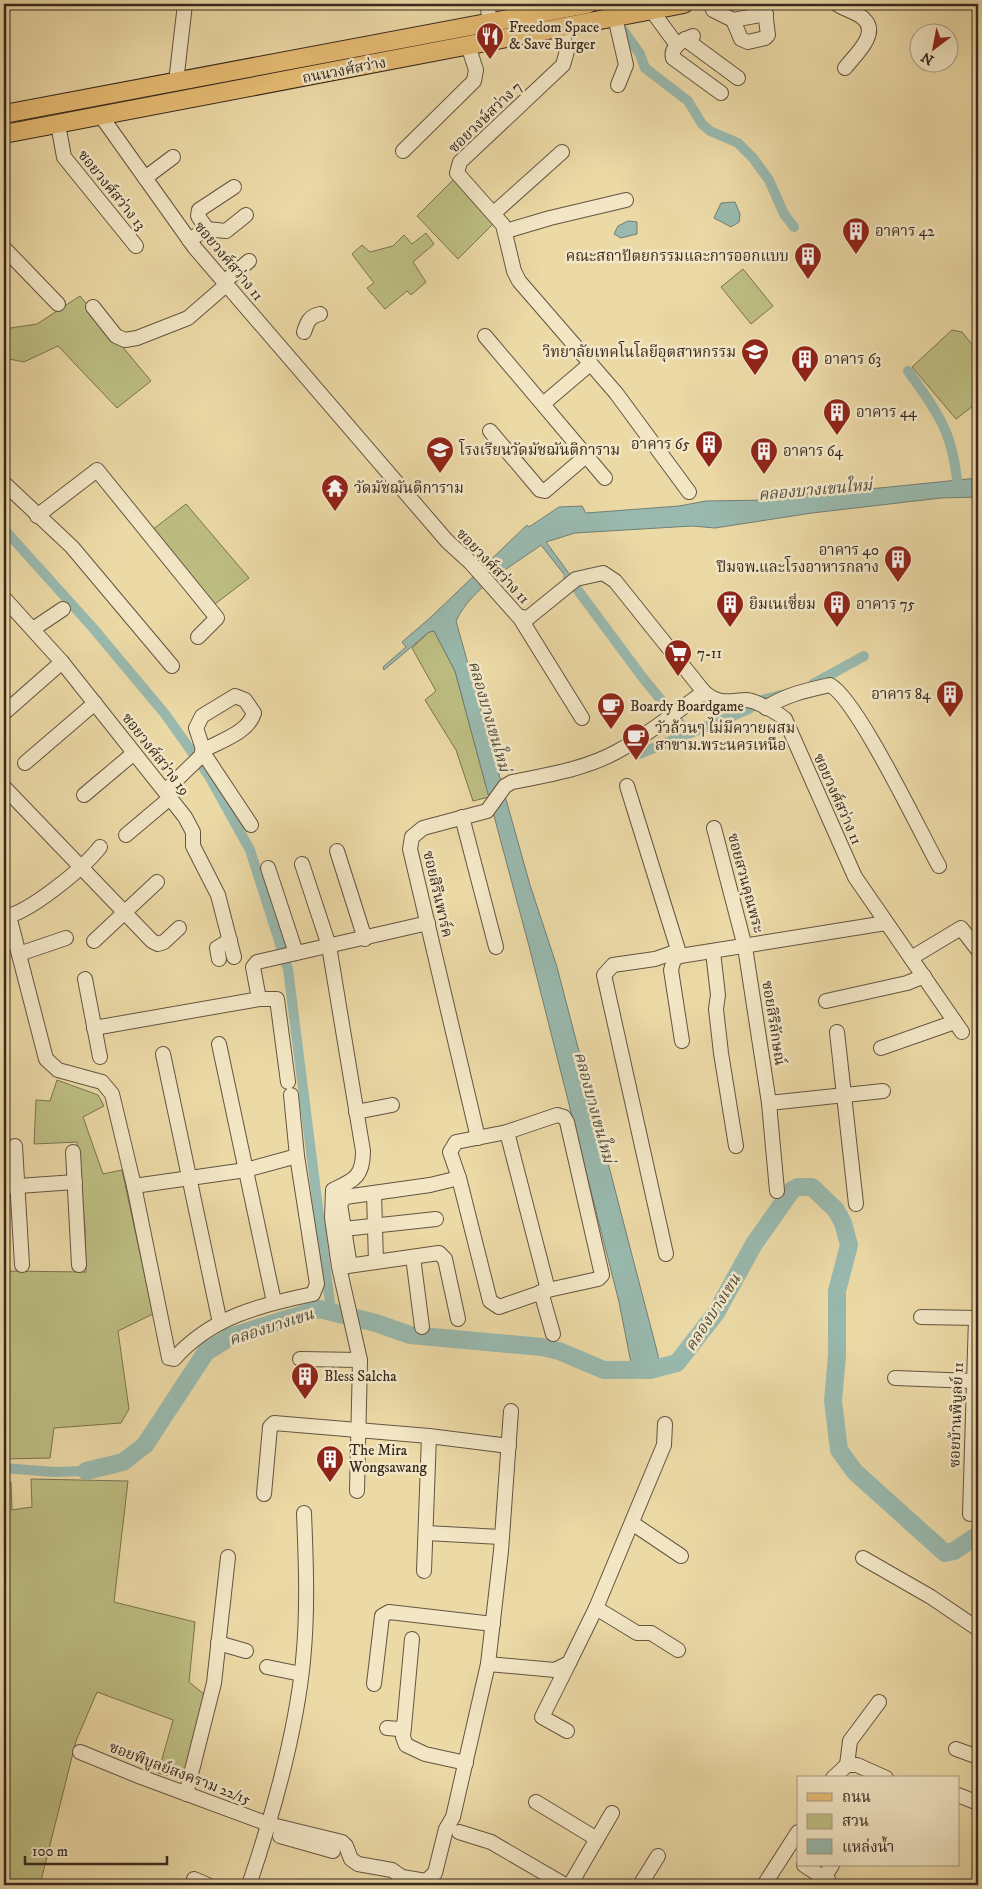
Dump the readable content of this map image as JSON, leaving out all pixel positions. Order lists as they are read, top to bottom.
{
  "streets": {
    "main road": ["ถนนวงศ์สว่าง"],
    "street": [
      "ซอยวงษ์สว่าง 7",
      "ซอยวงศ์สว่าง 13",
      "ซอยวงศ์สว่าง 11",
      "ซอยวงศ์สว่าง 19",
      "ซอยสวนคุณพระ",
      "ซอยสิรีนพาร์ค",
      "ซอยสิริลักษณ์",
      "ซอยบ้านพิบูลย์ 11",
      "ซอยพิบูลย์สงคราม 22/15"
    ]
  },
  "crossings": [
    ["ถนนวงศ์สว่าง", "ซอยวงษ์สว่าง 7"],
    ["ถนนวงศ์สว่าง", "ซอยวงศ์สว่าง 13"],
    ["ถนนวงศ์สว่าง", "ซอยวงศ์สว่าง 11"],
    ["ซอยวงศ์สว่าง 11", "ซอยสิรีนพาร์ค"],
    ["ซอยสวนคุณพระ", "ซอยสิริลักษณ์"]
  ],
  "water": ["คลองบางเขนใหม่", "คลองบางเขน"],
  "places": {
    "restaurant": ["Freedom Space & Save Burger"],
    "building": [
      "อาคาร 42",
      "คณะสถาปัตยกรรมและการออกแบบ",
      "อาคาร 63",
      "อาคาร 44",
      "อาคาร 65",
      "อาคาร 64",
      "อาคาร 40 ปีมจพ.และโรงอาหารกลาง",
      "ยิมเนเซี่ยม",
      "อาคาร 75",
      "อาคาร 84",
      "Bless Salcha",
      "The Mira Wongsawang"
    ],
    "school or university": ["วิทยาลัยเทคโนโลยีอุตสาหกรรม", "โรงเรียนวัดมัชฌันติการาม"],
    "temple": ["วัดมัชฌันติการาม"],
    "supermarket": ["7-11"],
    "cafe": ["Boardy Boardgame", "วัวล้วนๆ ไม่มีควายผสม สาขาม.พระนครเหนือ"]
  },
  "legend": ["ถนน", "สวน", "แหล่งน้ำ"],
  "scale_bar": "100 m",
  "north": "bottom left"
}
